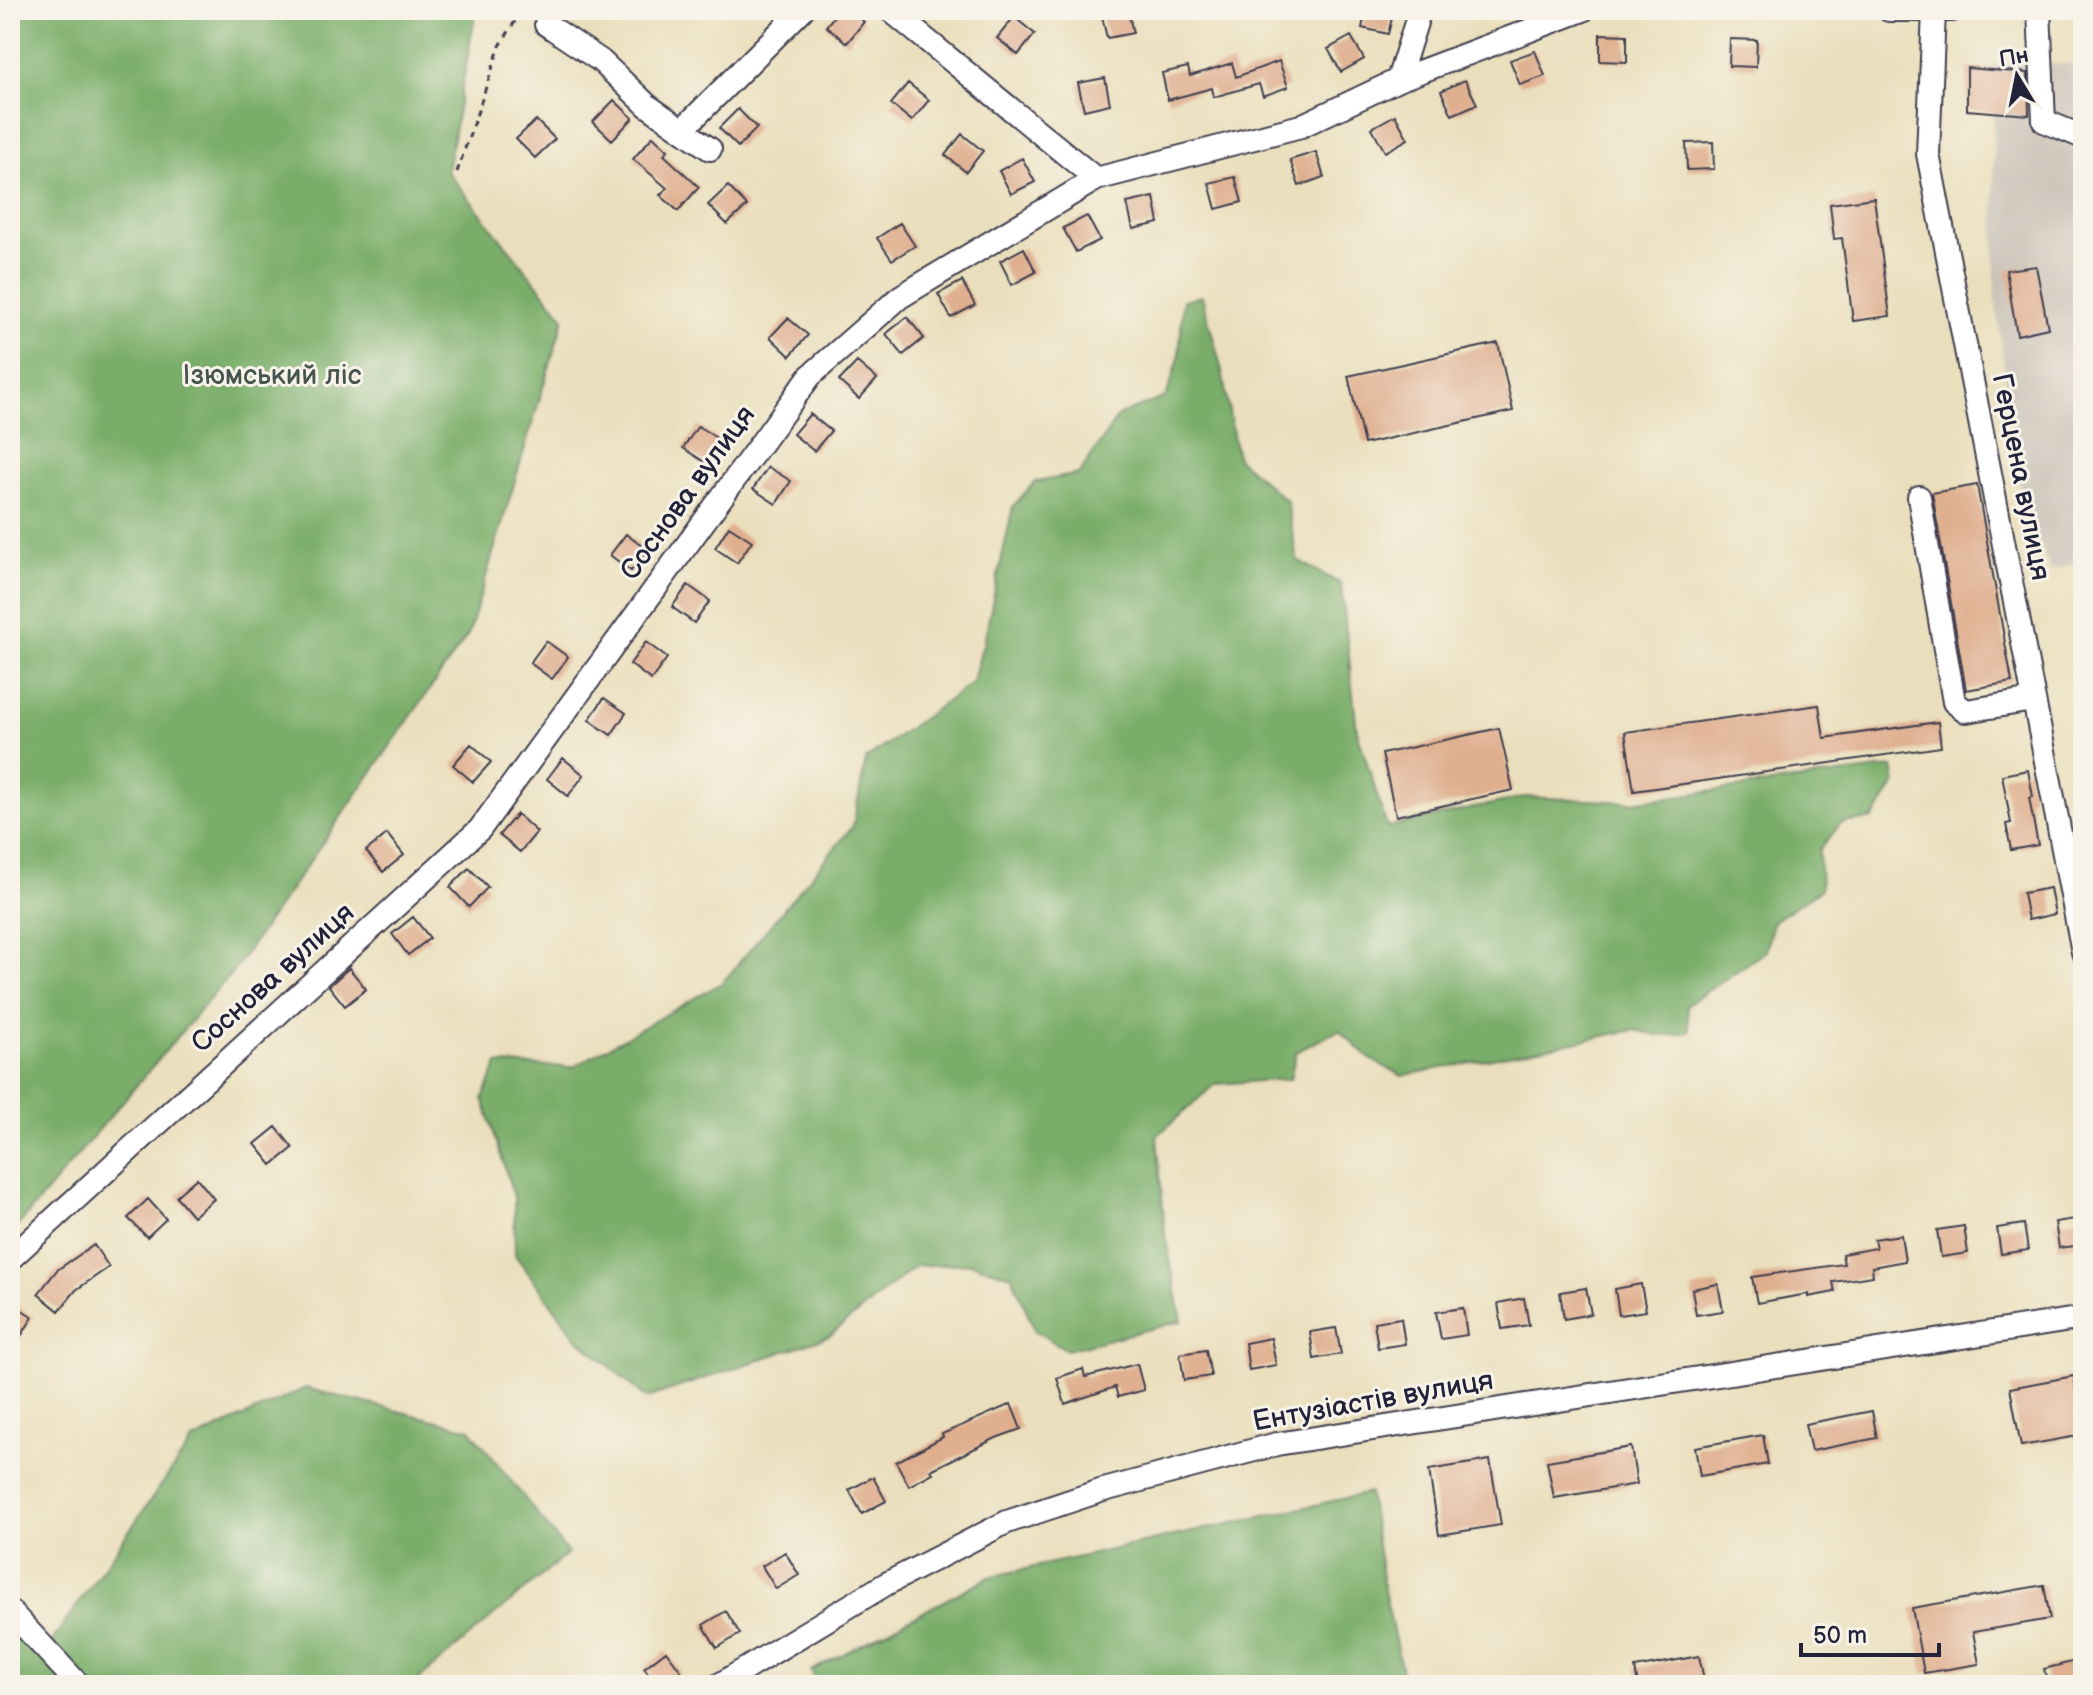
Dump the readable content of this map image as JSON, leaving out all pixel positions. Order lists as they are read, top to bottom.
{
  "streets": {
    "street": ["Герцена вулиця", "Соснова вулиця", "Ентузіастів вулиця"]
  },
  "parks": ["Ізюмський ліс"],
  "scale_bar": "50 m",
  "north": "top"
}
